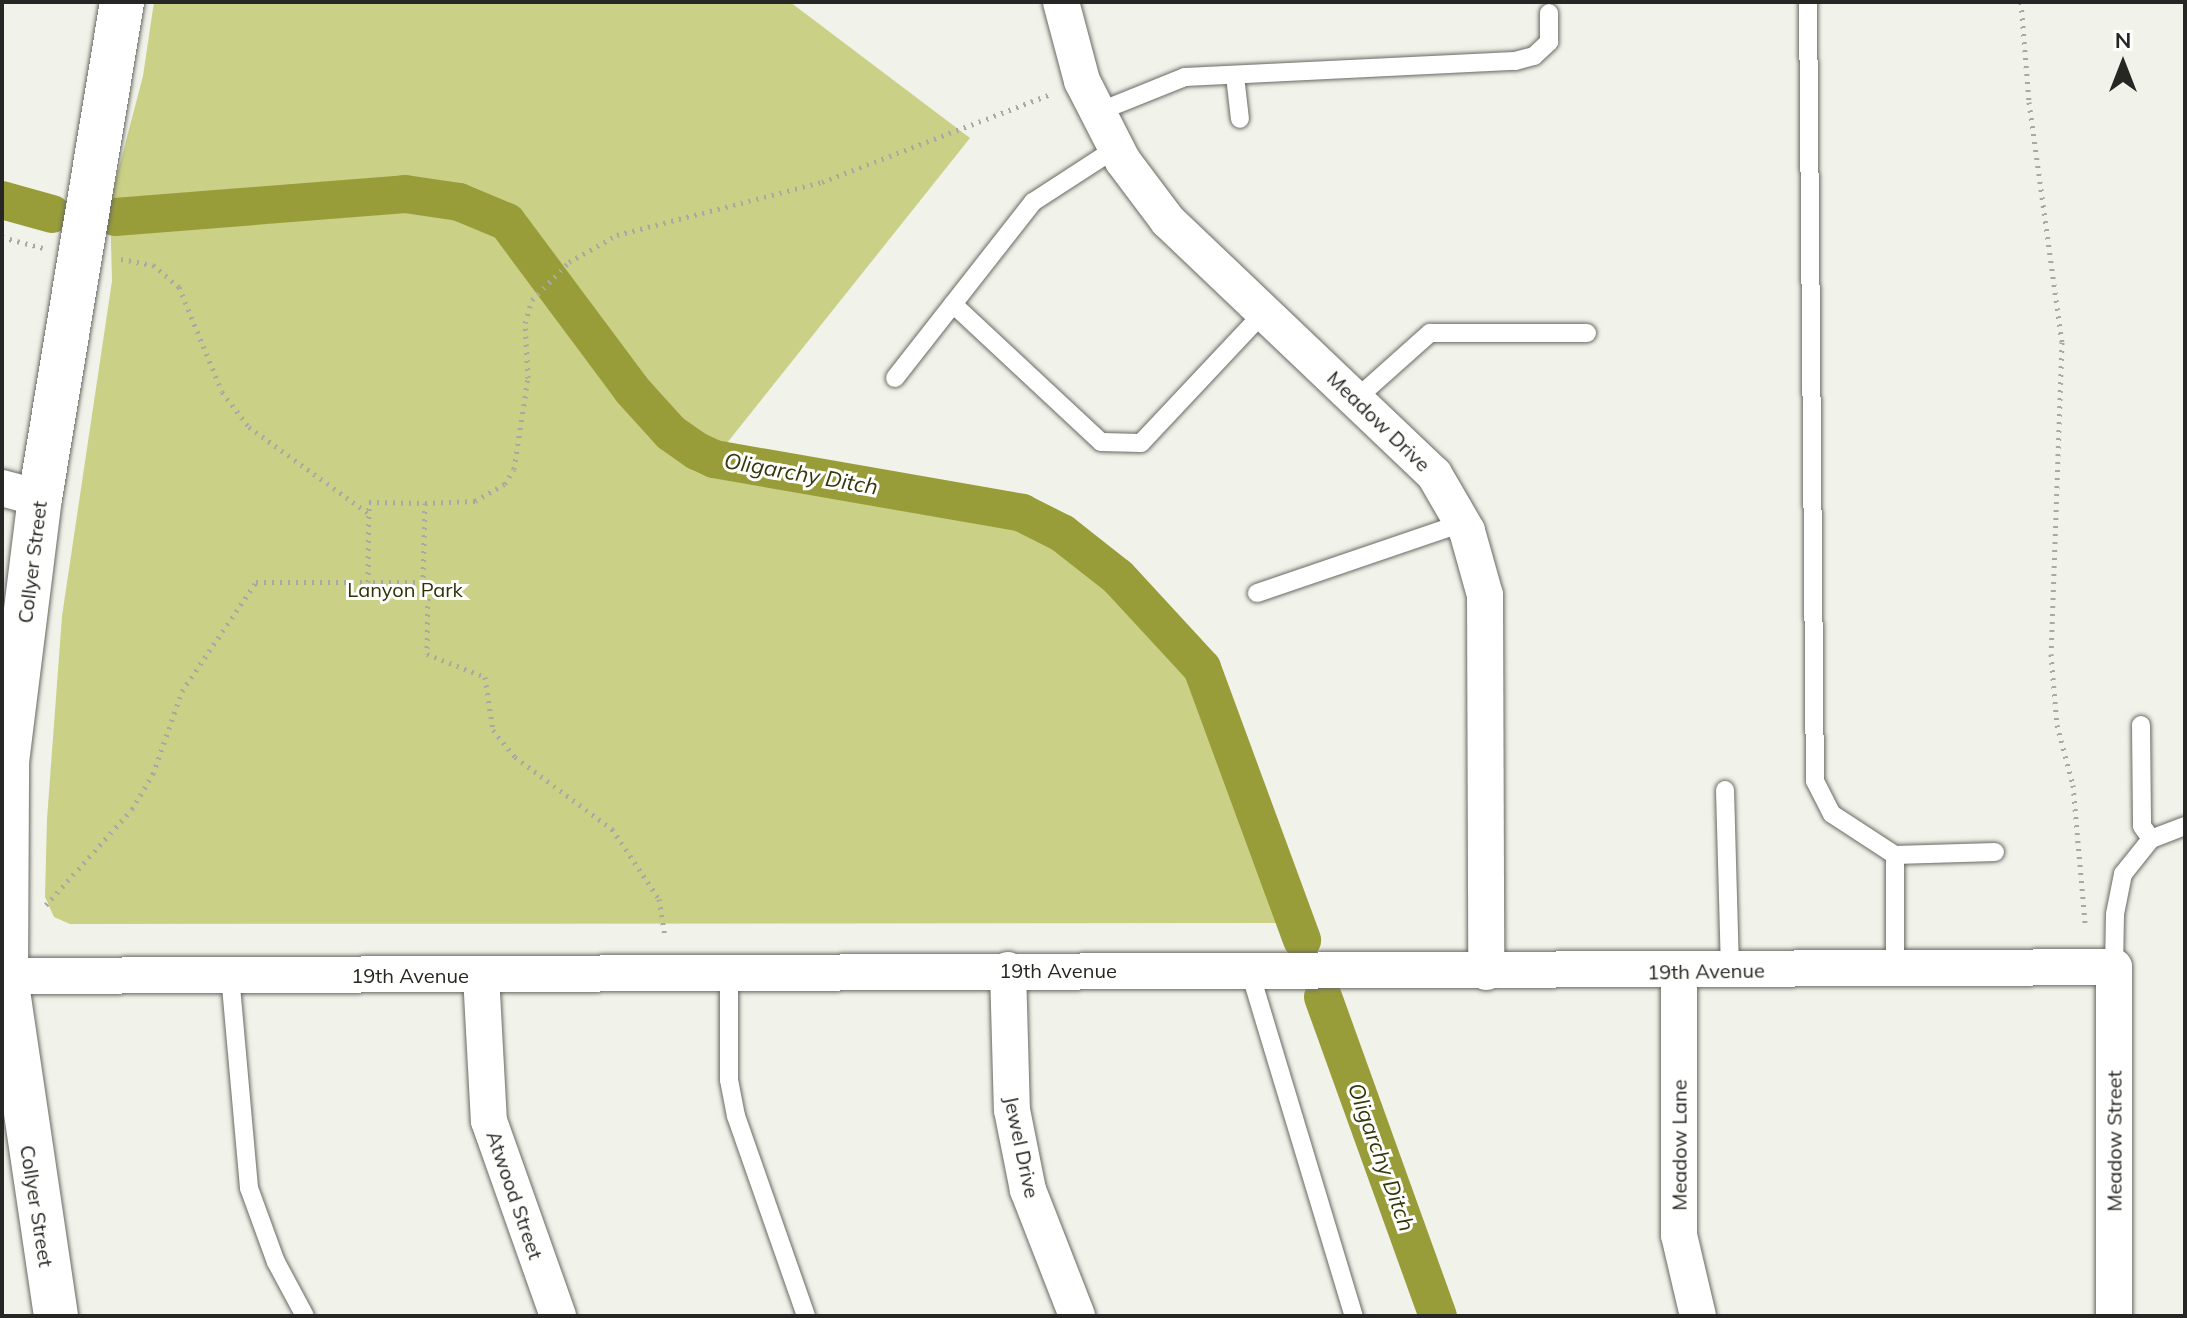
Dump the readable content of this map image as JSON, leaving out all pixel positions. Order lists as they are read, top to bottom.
{
  "streets": {
    "street": [
      "Meadow Drive",
      "Collyer Street",
      "19th Avenue",
      "Meadow Street",
      "Meadow Lane",
      "Jewel Drive",
      "Atwood Street"
    ]
  },
  "crossings": [
    ["Meadow Drive", "19th Avenue"],
    ["Collyer Street", "19th Avenue"],
    ["19th Avenue", "Meadow Street"],
    ["19th Avenue", "Meadow Lane"],
    ["19th Avenue", "Jewel Drive"],
    ["19th Avenue", "Atwood Street"]
  ],
  "water": ["Oligarchy Ditch"],
  "parks": ["Lanyon Park"],
  "north": "top"
}
